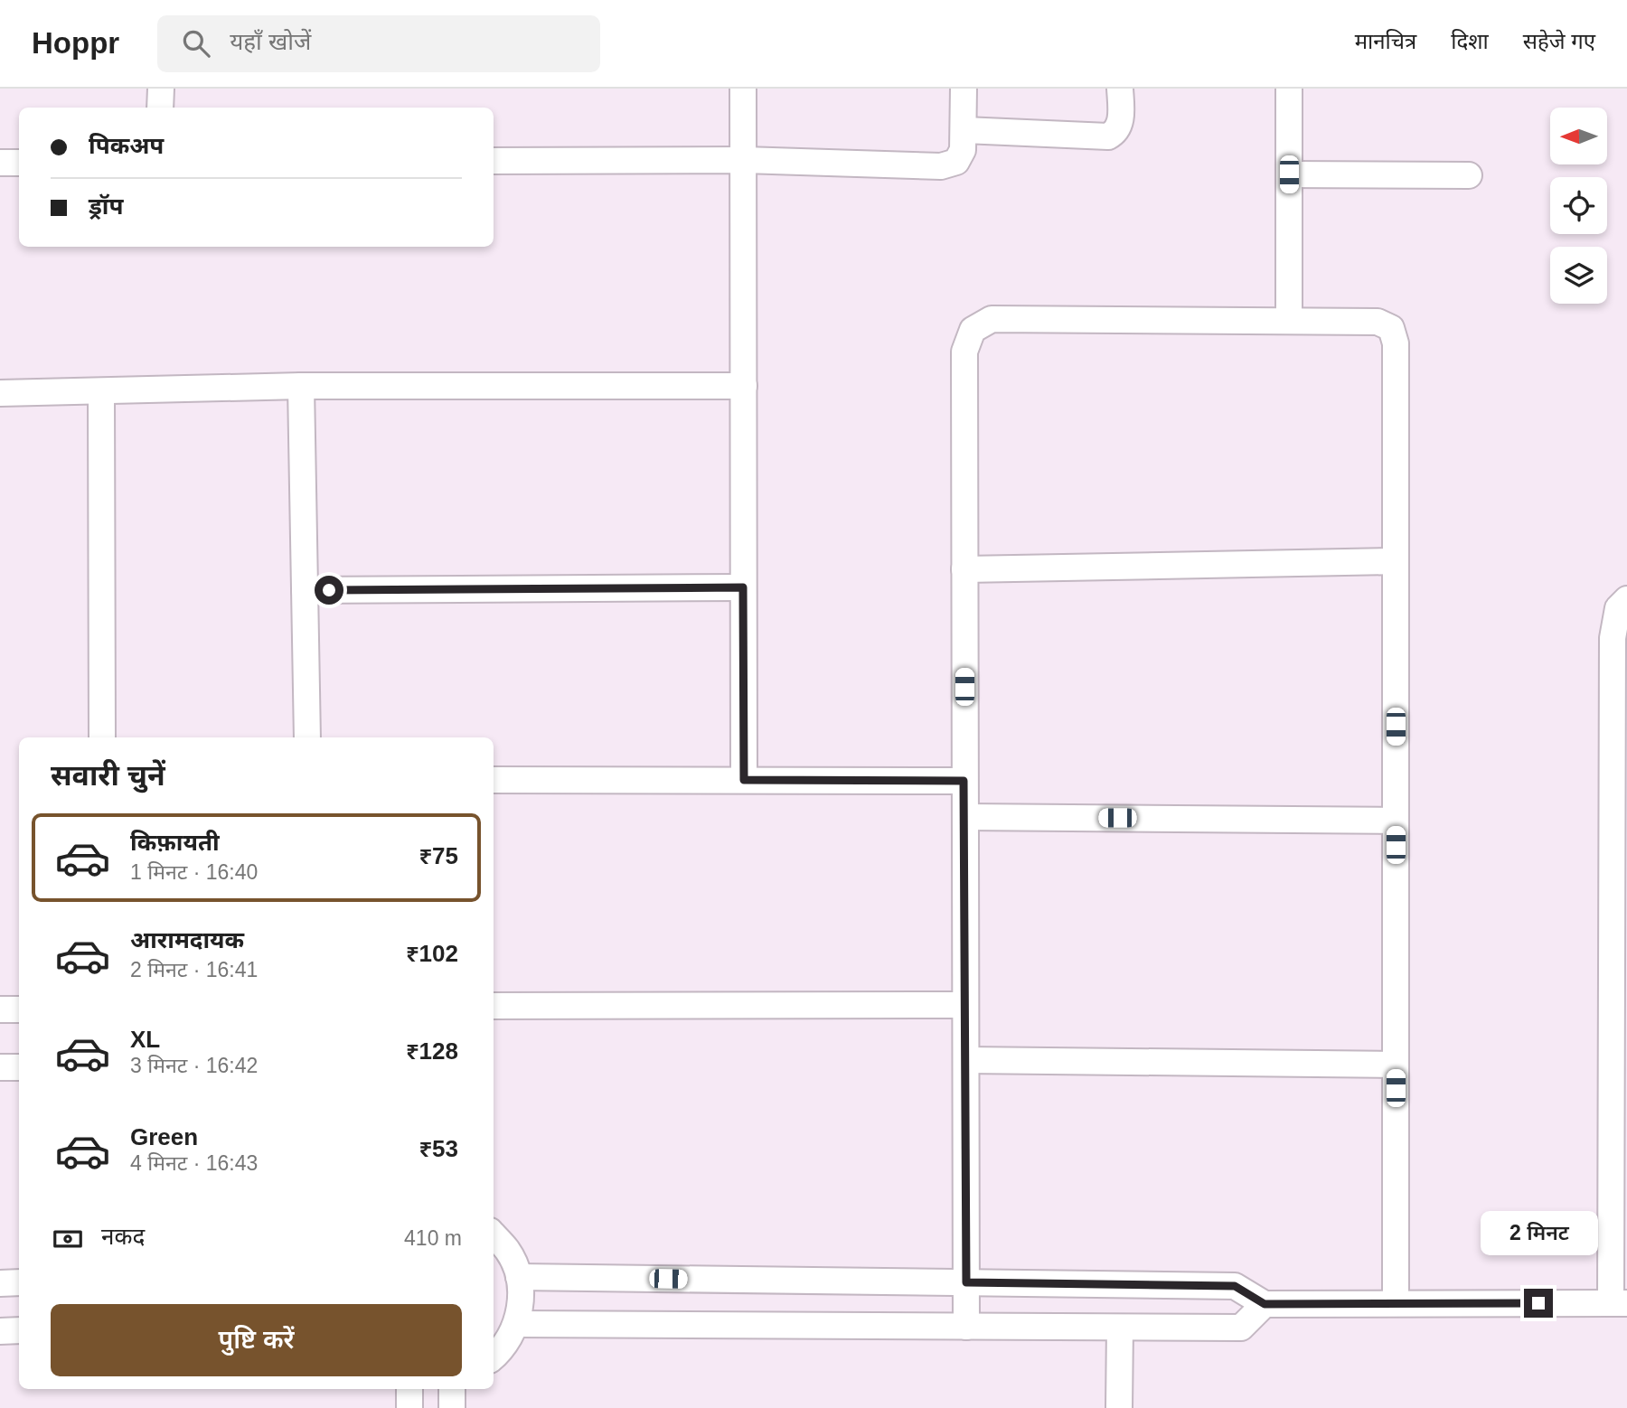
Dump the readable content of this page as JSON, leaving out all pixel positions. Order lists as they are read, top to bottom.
{
  "north": "left",
  "page": {
    "header": "Hoppr",
    "search": "यहाँ खोजें",
    "nav": ["मानचित्र", "दिशा", "सहेजे गए"],
    "banner": ["पिकअप", "ड्रॉप"],
    "heading": "सवारी चुनें",
    "list": [
      {
        "name": "किफ़ायती",
        "note": "1 मिनट · 16:40",
        "value": "₹75"
      },
      {
        "name": "आरामदायक",
        "note": "2 मिनट · 16:41",
        "value": "₹102"
      },
      {
        "name": "XL",
        "note": "3 मिनट · 16:42",
        "value": "₹128"
      },
      {
        "name": "Green",
        "note": "4 मिनट · 16:43",
        "value": "₹53"
      }
    ],
    "pay": ["नकद", "410 m"],
    "bubble": "2 मिनट",
    "buttons": "पुष्टि करें"
  }
}
